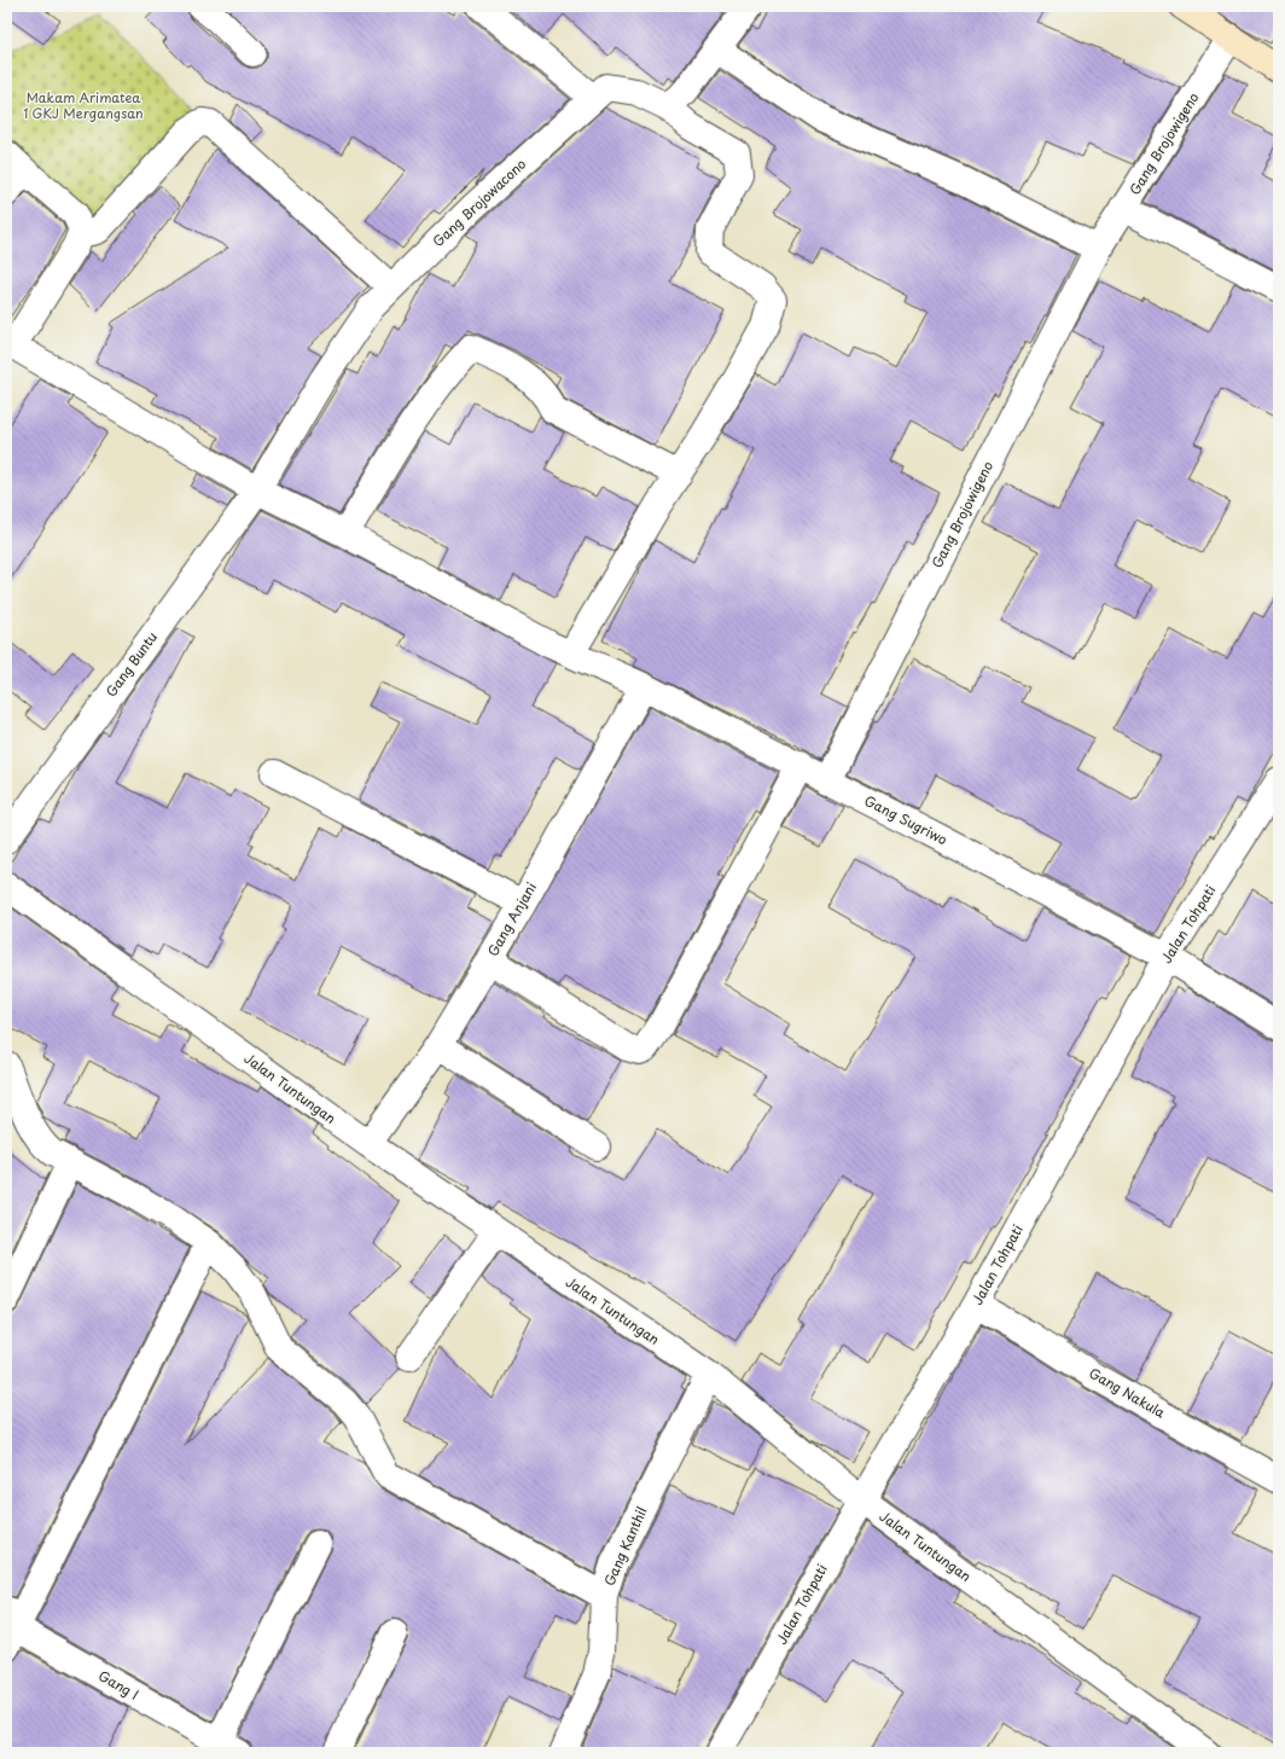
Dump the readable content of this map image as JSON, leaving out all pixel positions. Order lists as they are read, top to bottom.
{
  "streets": {
    "street": [
      "Gang Brojowigeno",
      "Gang Brojowacono",
      "Gang Buntu",
      "Gang Sugriwo",
      "Gang Anjani",
      "Jalan Tohpati",
      "Jalan Tuntungan",
      "Gang Nakula",
      "Gang Kanthil",
      "Gang I"
    ]
  },
  "crossings": [
    ["Gang Brojowigeno", "Gang Sugriwo"],
    ["Gang Brojowacono", "Gang Buntu"],
    ["Gang Brojowacono", "Gang Sugriwo"],
    ["Gang Buntu", "Gang Sugriwo"],
    ["Gang Sugriwo", "Gang Anjani"],
    ["Gang Sugriwo", "Jalan Tohpati"],
    ["Gang Anjani", "Jalan Tuntungan"],
    ["Jalan Tohpati", "Jalan Tuntungan"],
    ["Jalan Tohpati", "Gang Nakula"],
    ["Jalan Tuntungan", "Gang Kanthil"]
  ],
  "parks": ["Makam Arimatea 1 GKJ Mergangsan"]
}
